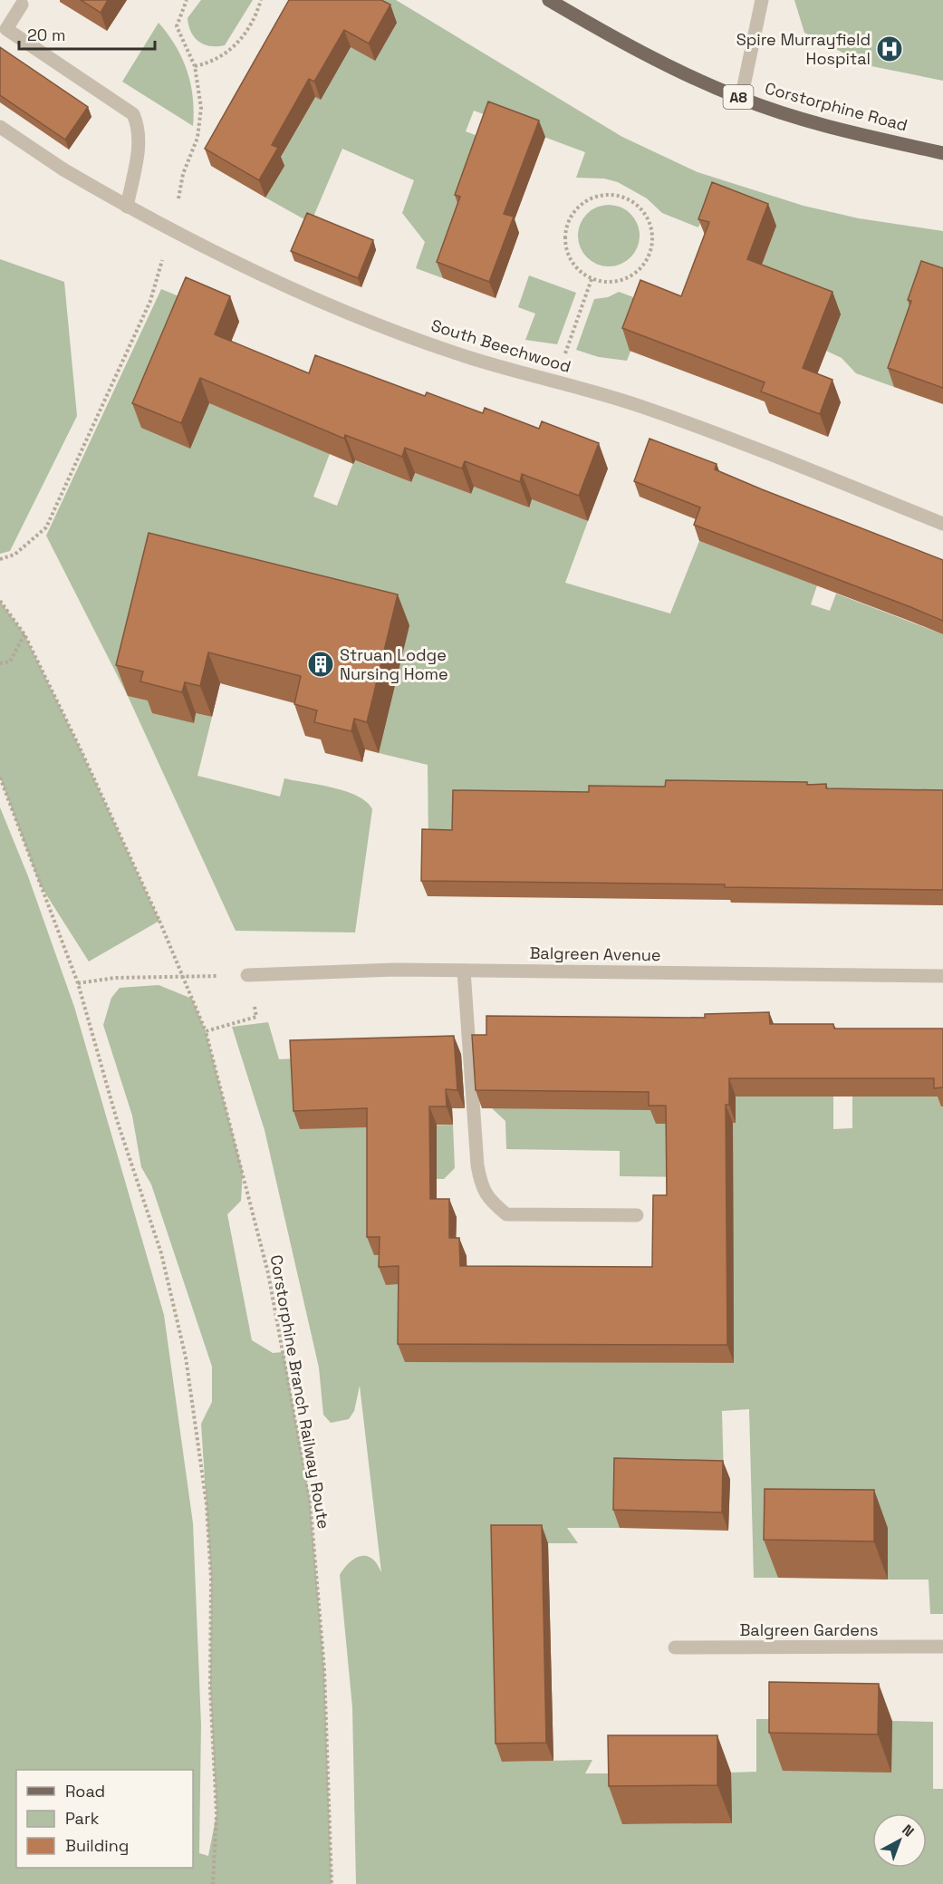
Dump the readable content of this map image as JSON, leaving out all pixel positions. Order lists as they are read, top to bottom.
{
  "streets": {
    "main road": ["A8", "Corstorphine Road"],
    "street": ["South Beechwood", "Balgreen Avenue", "Balgreen Gardens"],
    "path": ["Corstorphine Branch Railway Route"]
  },
  "places": {
    "hospital": ["Spire Murrayfield Hospital"],
    "building": ["Struan Lodge Nursing Home"]
  },
  "legend": ["Road", "Park", "Building"],
  "scale_bar": "20 m",
  "north": "top right"
}
